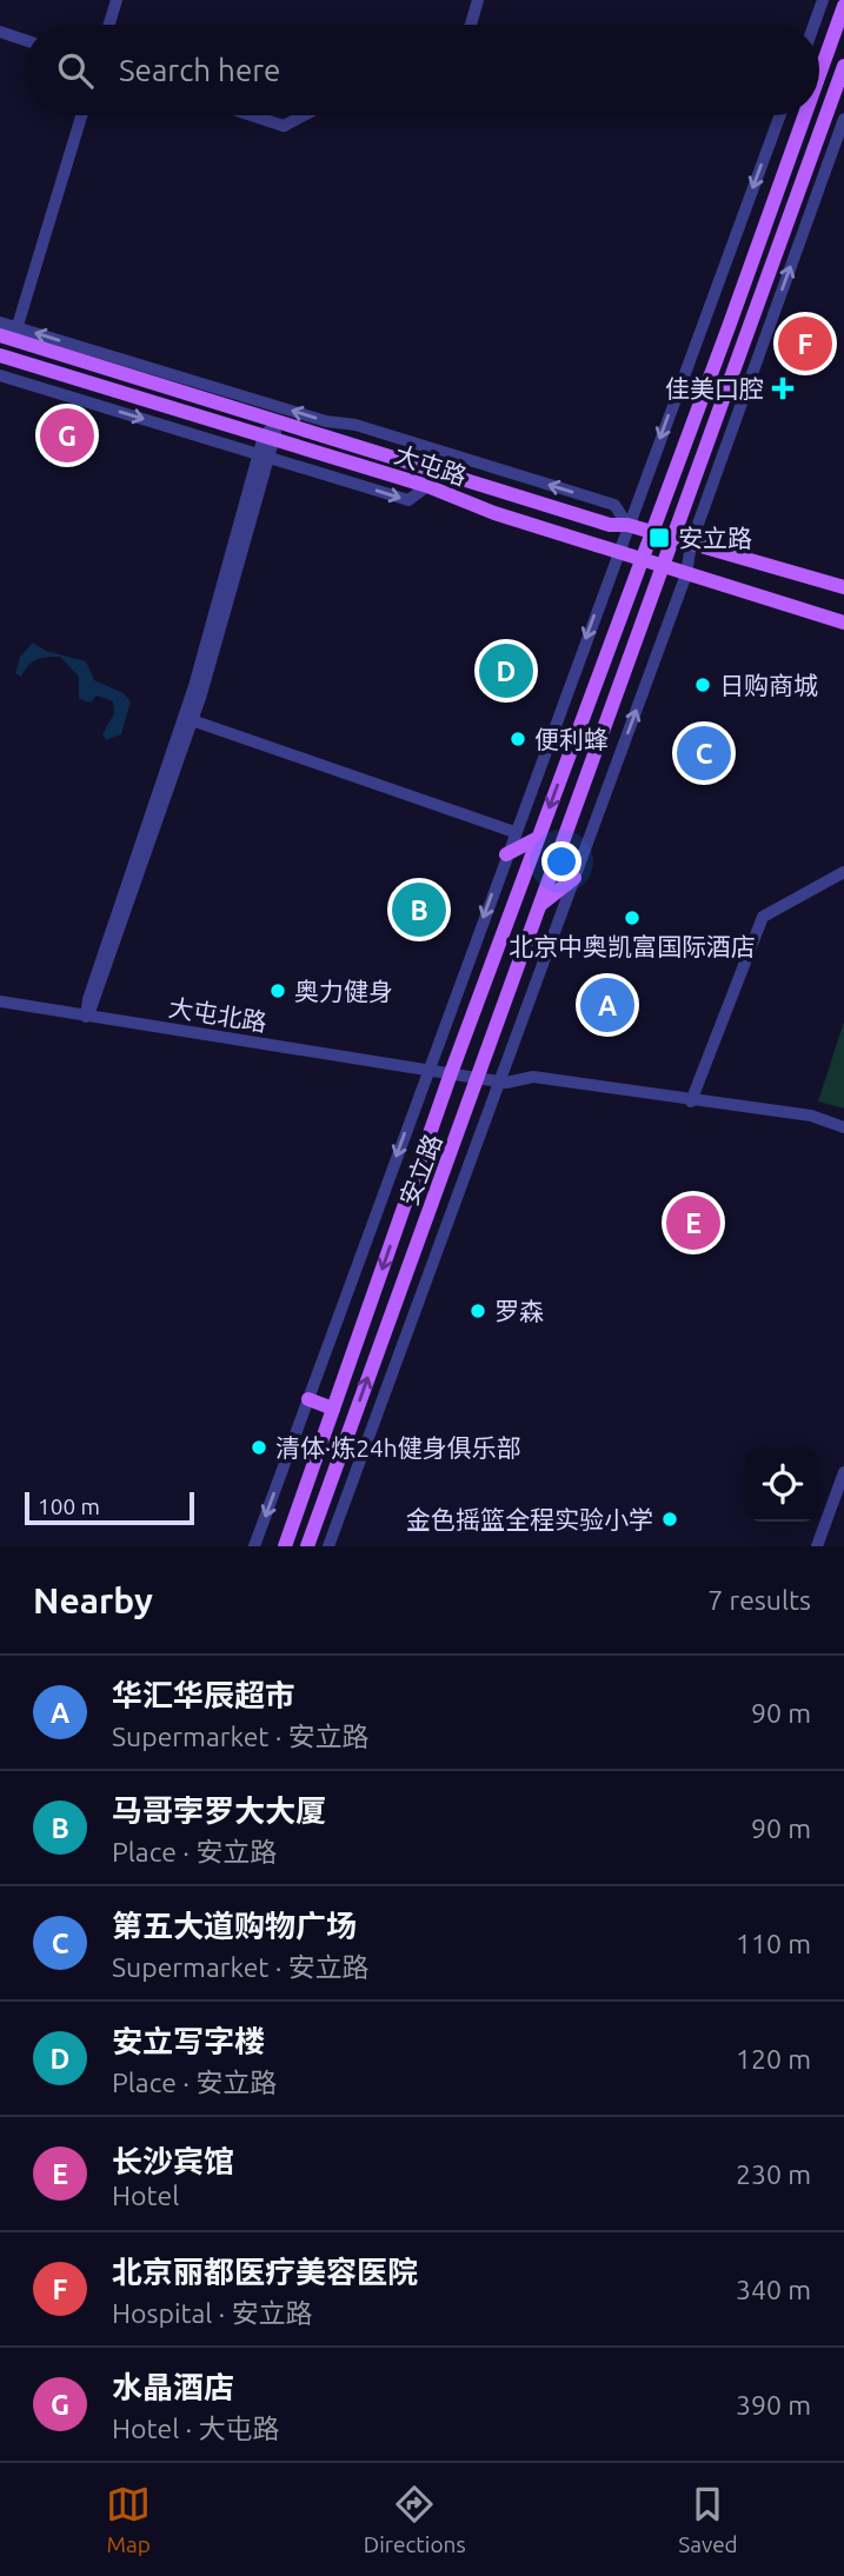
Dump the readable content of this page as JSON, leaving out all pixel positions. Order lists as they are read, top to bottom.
{
  "streets": {
    "main road": ["大屯路", "安立路"],
    "street": ["大屯北路"]
  },
  "crossings": [
    ["大屯路", "安立路"],
    ["大屯北路", "安立路"]
  ],
  "places": {
    "health": ["佳美口腔"],
    "transit": ["安立路"],
    "other": [
      "日购商城",
      "便利蜂",
      "北京中奥凯富国际酒店",
      "奥力健身",
      "罗森",
      "清体·炼24h健身俱乐部",
      "金色摇篮全程实验小学"
    ]
  },
  "scale_bar": "100 m",
  "page": {
    "search": "Search here",
    "pins": [
      "F",
      "G",
      "D",
      "C",
      "B",
      "A",
      "E"
    ],
    "scale": "100 m",
    "heading": ["Nearby", "7 results"],
    "list": [
      {
        "mark": "A",
        "name": "华汇华辰超市",
        "note": "Supermarket · 安立路",
        "value": "90 m"
      },
      {
        "mark": "B",
        "name": "马哥孛罗大大厦",
        "note": "Place · 安立路",
        "value": "90 m"
      },
      {
        "mark": "C",
        "name": "第五大道购物广场",
        "note": "Supermarket · 安立路",
        "value": "110 m"
      },
      {
        "mark": "D",
        "name": "安立写字楼",
        "note": "Place · 安立路",
        "value": "120 m"
      },
      {
        "mark": "E",
        "name": "长沙宾馆",
        "note": "Hotel",
        "value": "230 m"
      },
      {
        "mark": "F",
        "name": "北京丽都医疗美容医院",
        "note": "Hospital · 安立路",
        "value": "340 m"
      },
      {
        "mark": "G",
        "name": "水晶酒店",
        "note": "Hotel · 大屯路",
        "value": "390 m"
      }
    ],
    "nav": ["Map", "Directions", "Saved"]
  }
}
